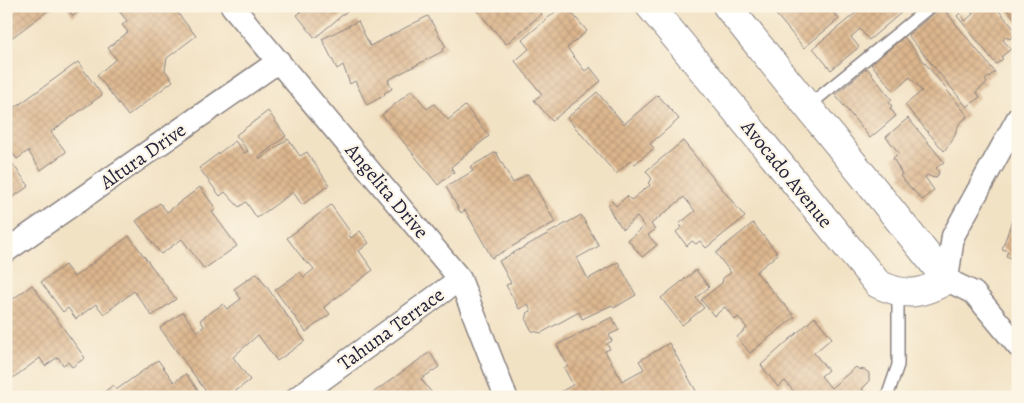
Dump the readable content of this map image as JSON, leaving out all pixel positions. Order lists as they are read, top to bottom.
{
  "streets": {
    "street": [
      "Altura Drive",
      "Avocado Avenue",
      "Angelita Drive",
      "Tahuna Terrace"
    ]
  },
  "crossings": [
    ["Altura Drive", "Angelita Drive"],
    ["Angelita Drive", "Tahuna Terrace"]
  ]
}
